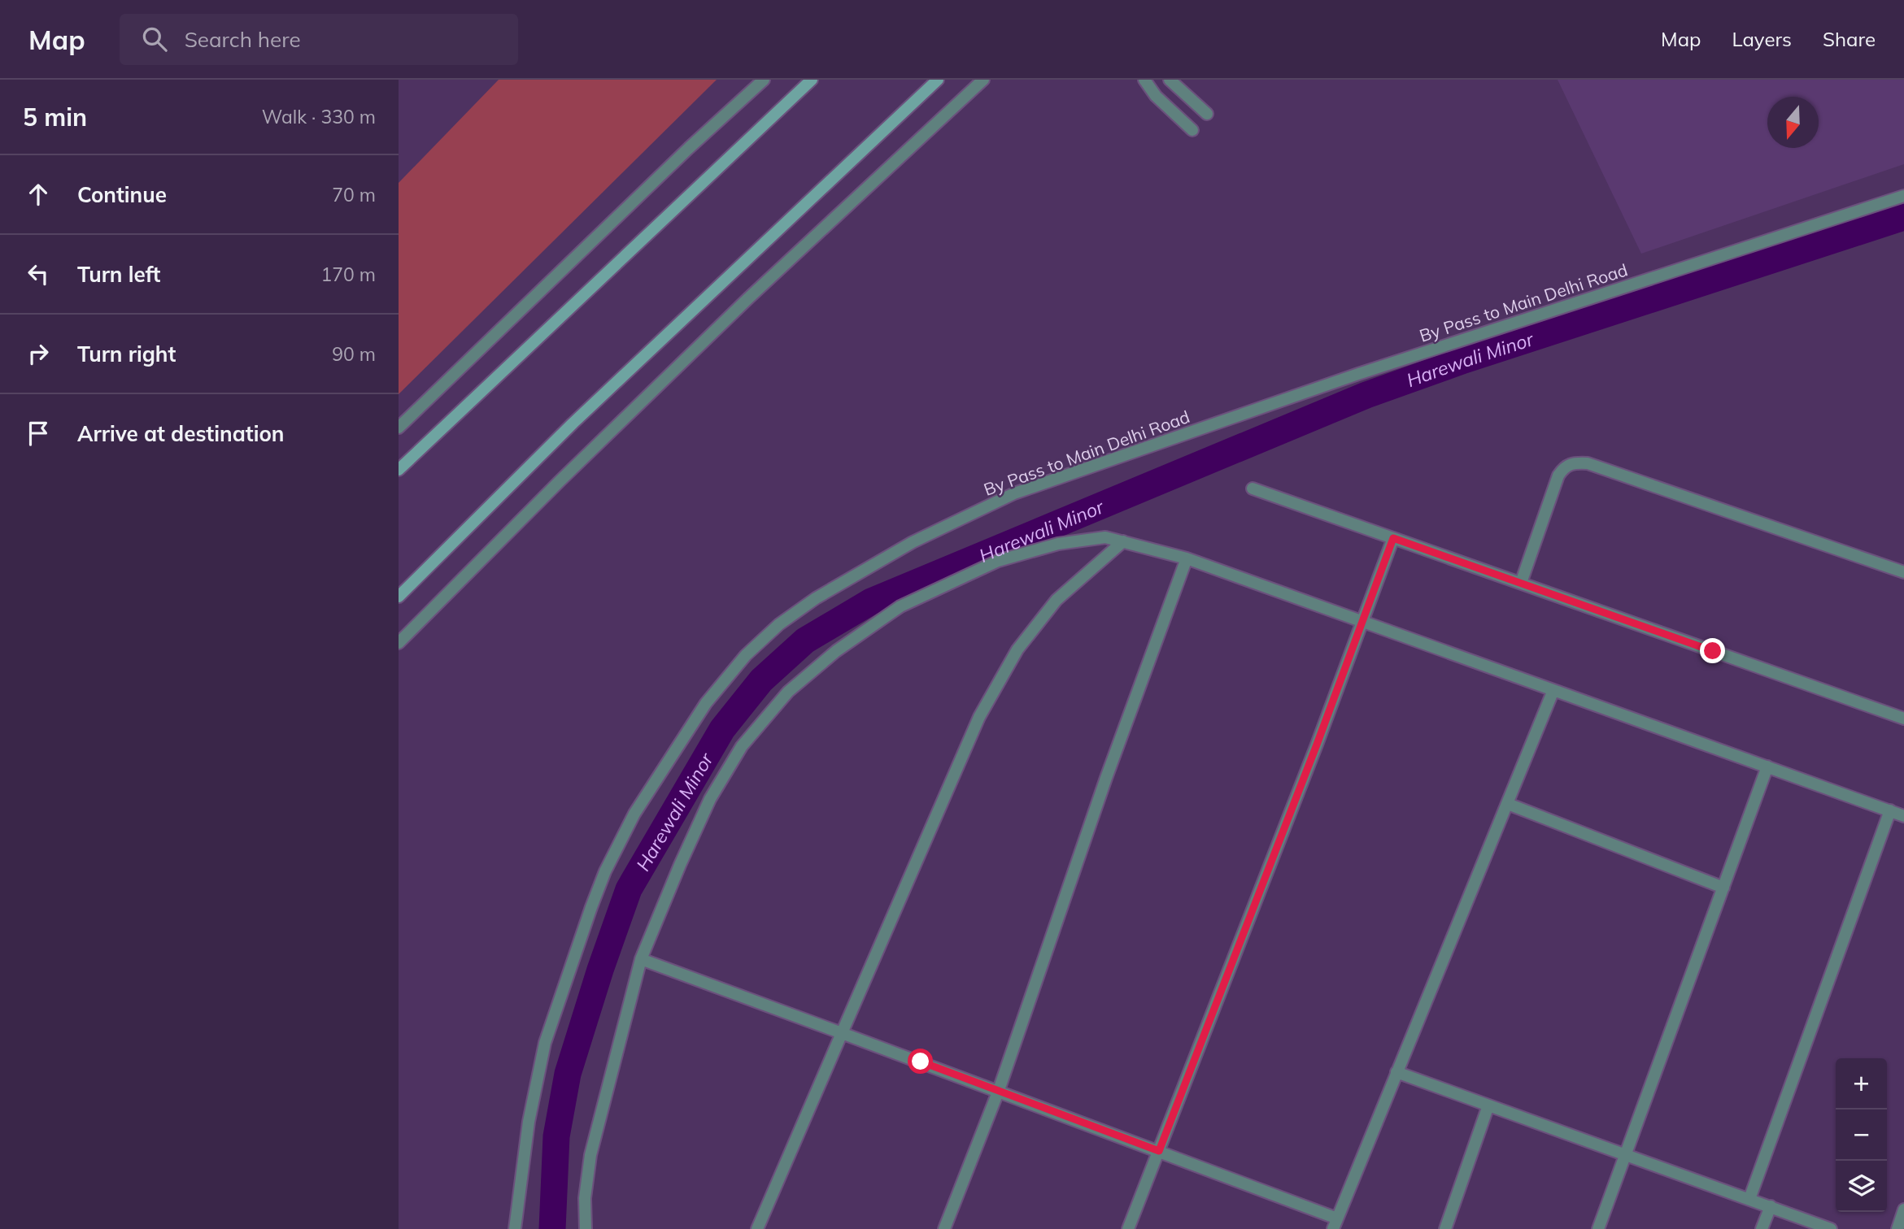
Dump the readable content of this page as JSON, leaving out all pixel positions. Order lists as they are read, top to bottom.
{
  "streets": {
    "street": ["By Pass to Main Delhi Road"]
  },
  "water": ["Harewali Minor"],
  "north": "bottom",
  "page": {
    "header": "Map",
    "search": "Search here",
    "nav": ["Map", "Layers", "Share"],
    "heading": ["5 min", "Walk · 330 m"],
    "list": [
      ["Continue", "70 m"],
      ["Turn left", "170 m"],
      ["Turn right", "90 m"],
      "Arrive at destination"
    ],
    "map_buttons": ["+", "−"]
  }
}
